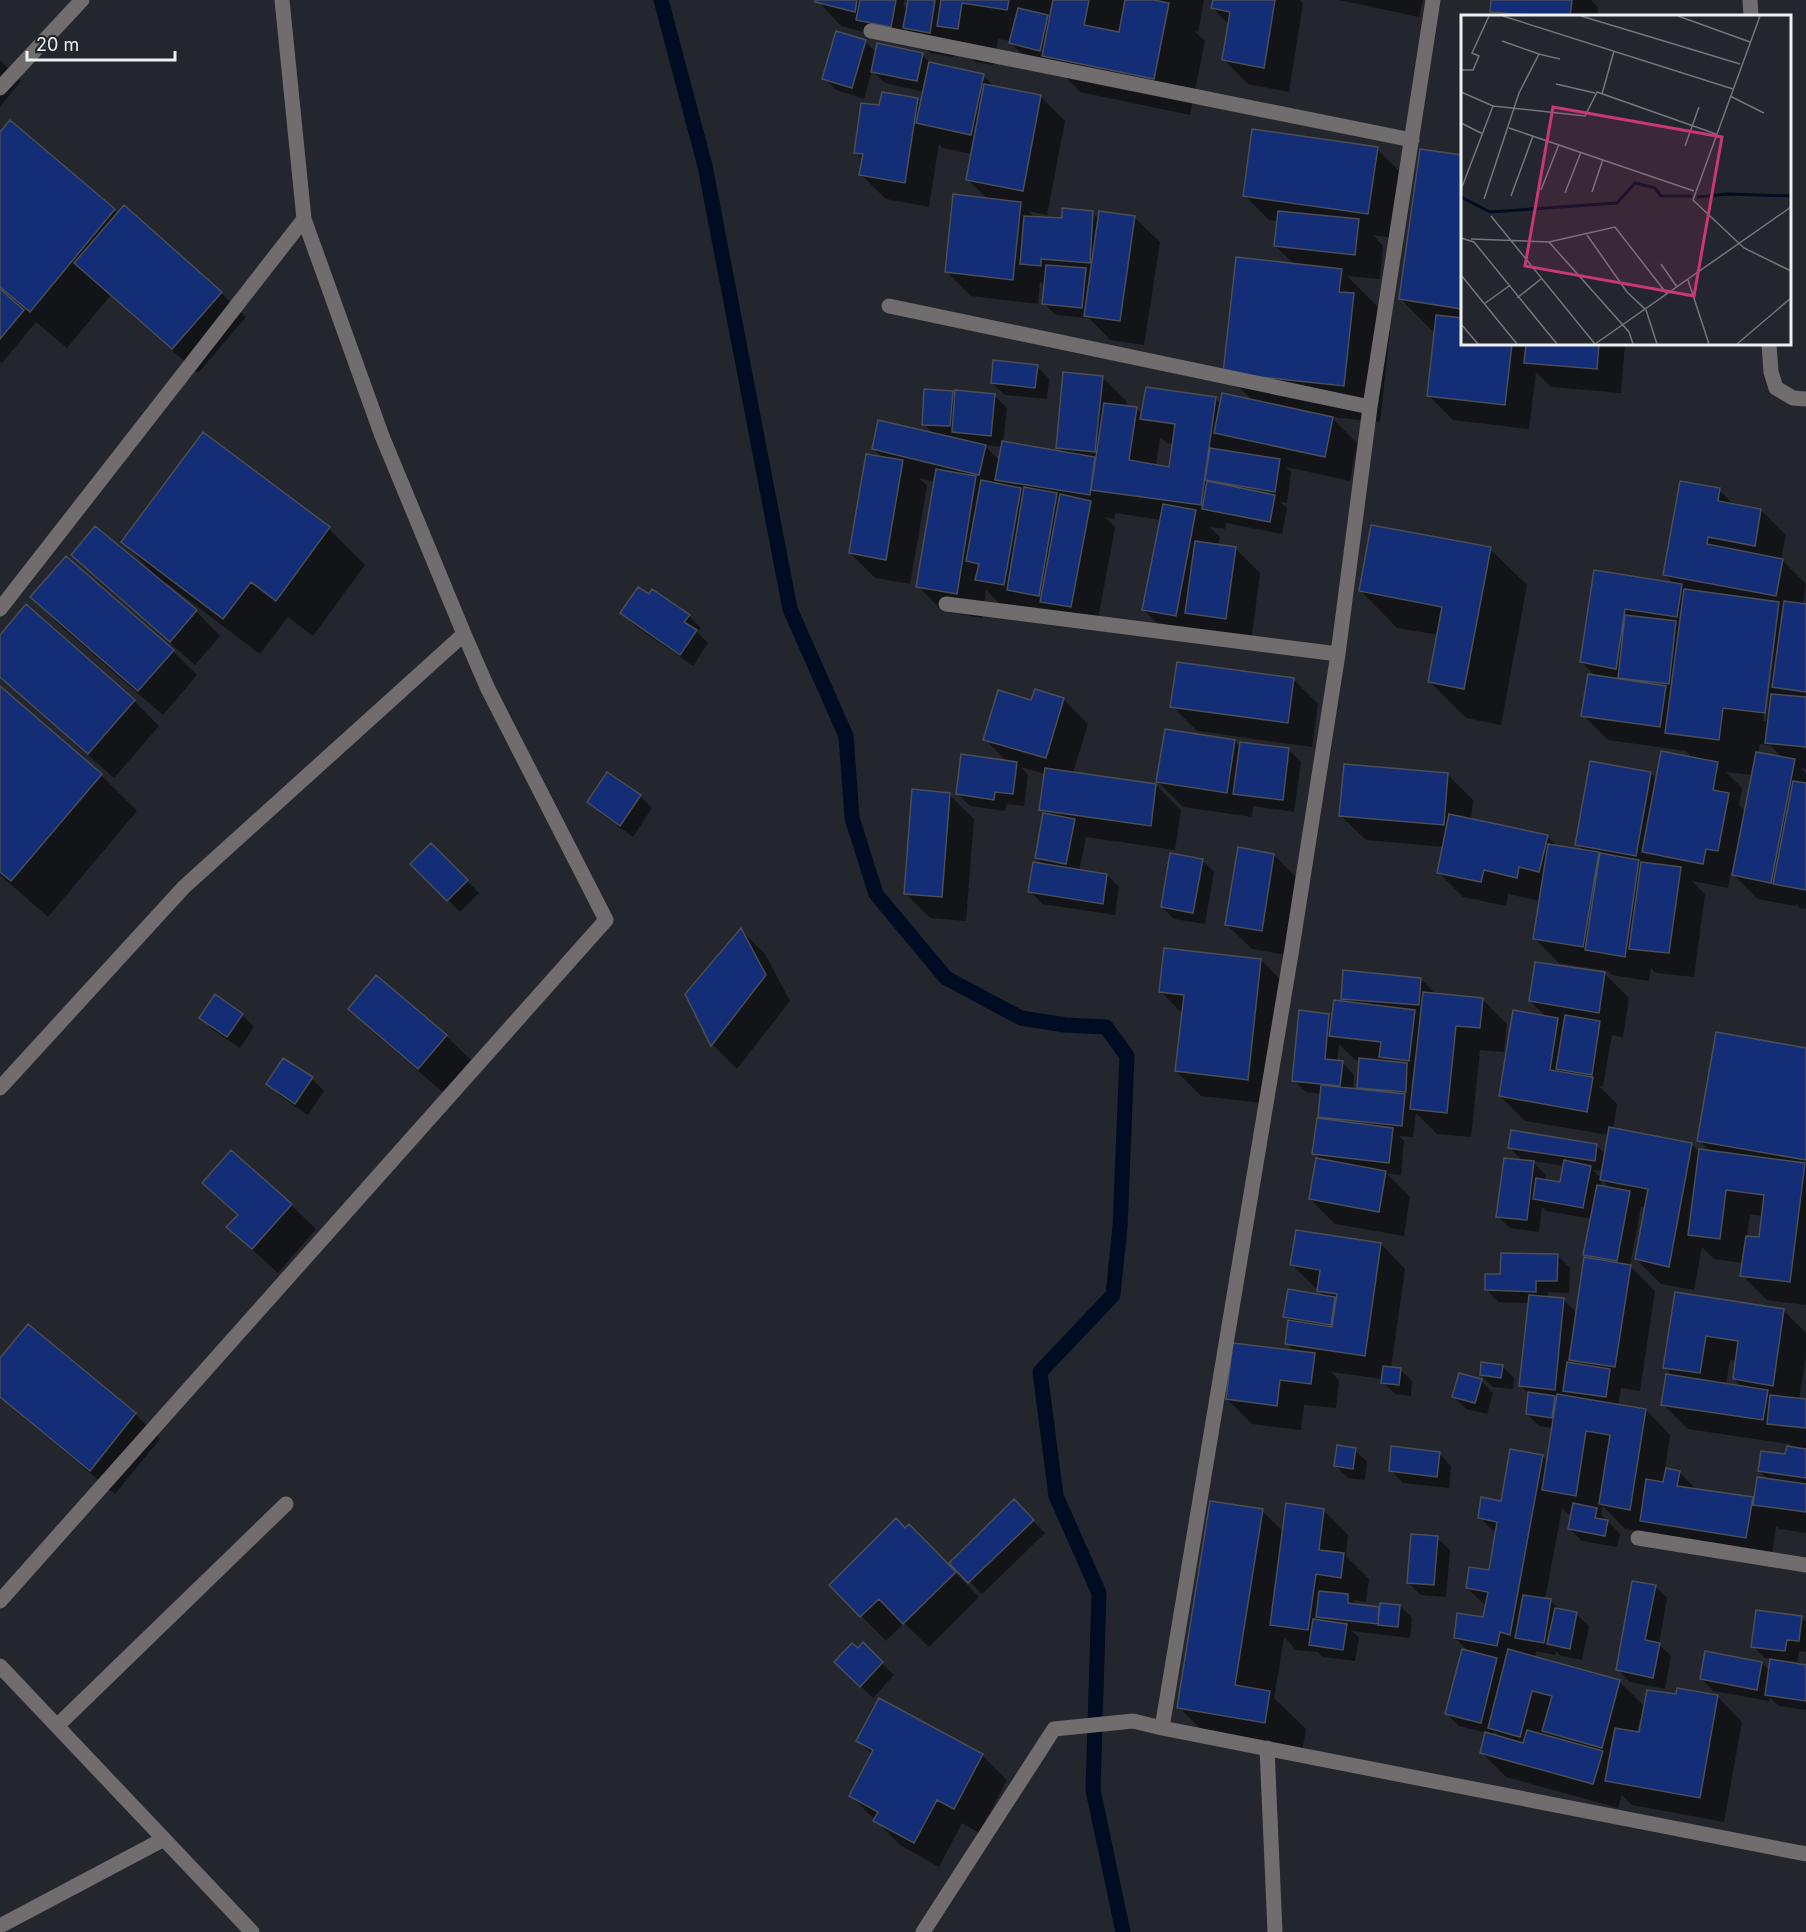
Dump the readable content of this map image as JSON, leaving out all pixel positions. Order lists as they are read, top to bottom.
{
  "scale_bar": "20 m"
}
